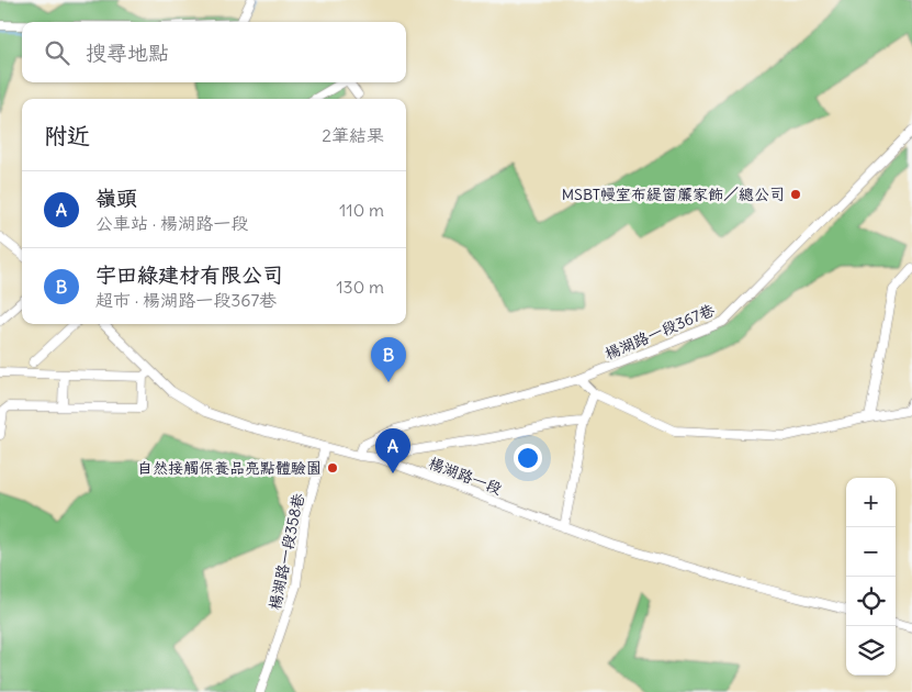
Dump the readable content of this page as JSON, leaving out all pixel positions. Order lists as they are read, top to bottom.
{
  "streets": {
    "street": ["楊湖路一段367巷", "楊湖路一段", "楊湖路一段358巷"]
  },
  "crossings": [
    ["楊湖路一段367巷", "楊湖路一段"],
    ["楊湖路一段", "楊湖路一段358巷"]
  ],
  "places": ["MSBT幔室布緹窗簾家飾／總公司", "自然接觸保養品亮點體驗園"],
  "page": {
    "search": "搜尋地點",
    "heading": ["附近", "2筆結果"],
    "list": [
      {
        "mark": "A",
        "name": "嶺頭",
        "note": "公車站 · 楊湖路一段",
        "value": "110 m"
      },
      {
        "mark": "B",
        "name": "宇田綠建材有限公司",
        "note": "超市 · 楊湖路一段367巷",
        "value": "130 m"
      }
    ],
    "pins": ["B", "A"],
    "map_buttons": ["+", "−"]
  }
}
